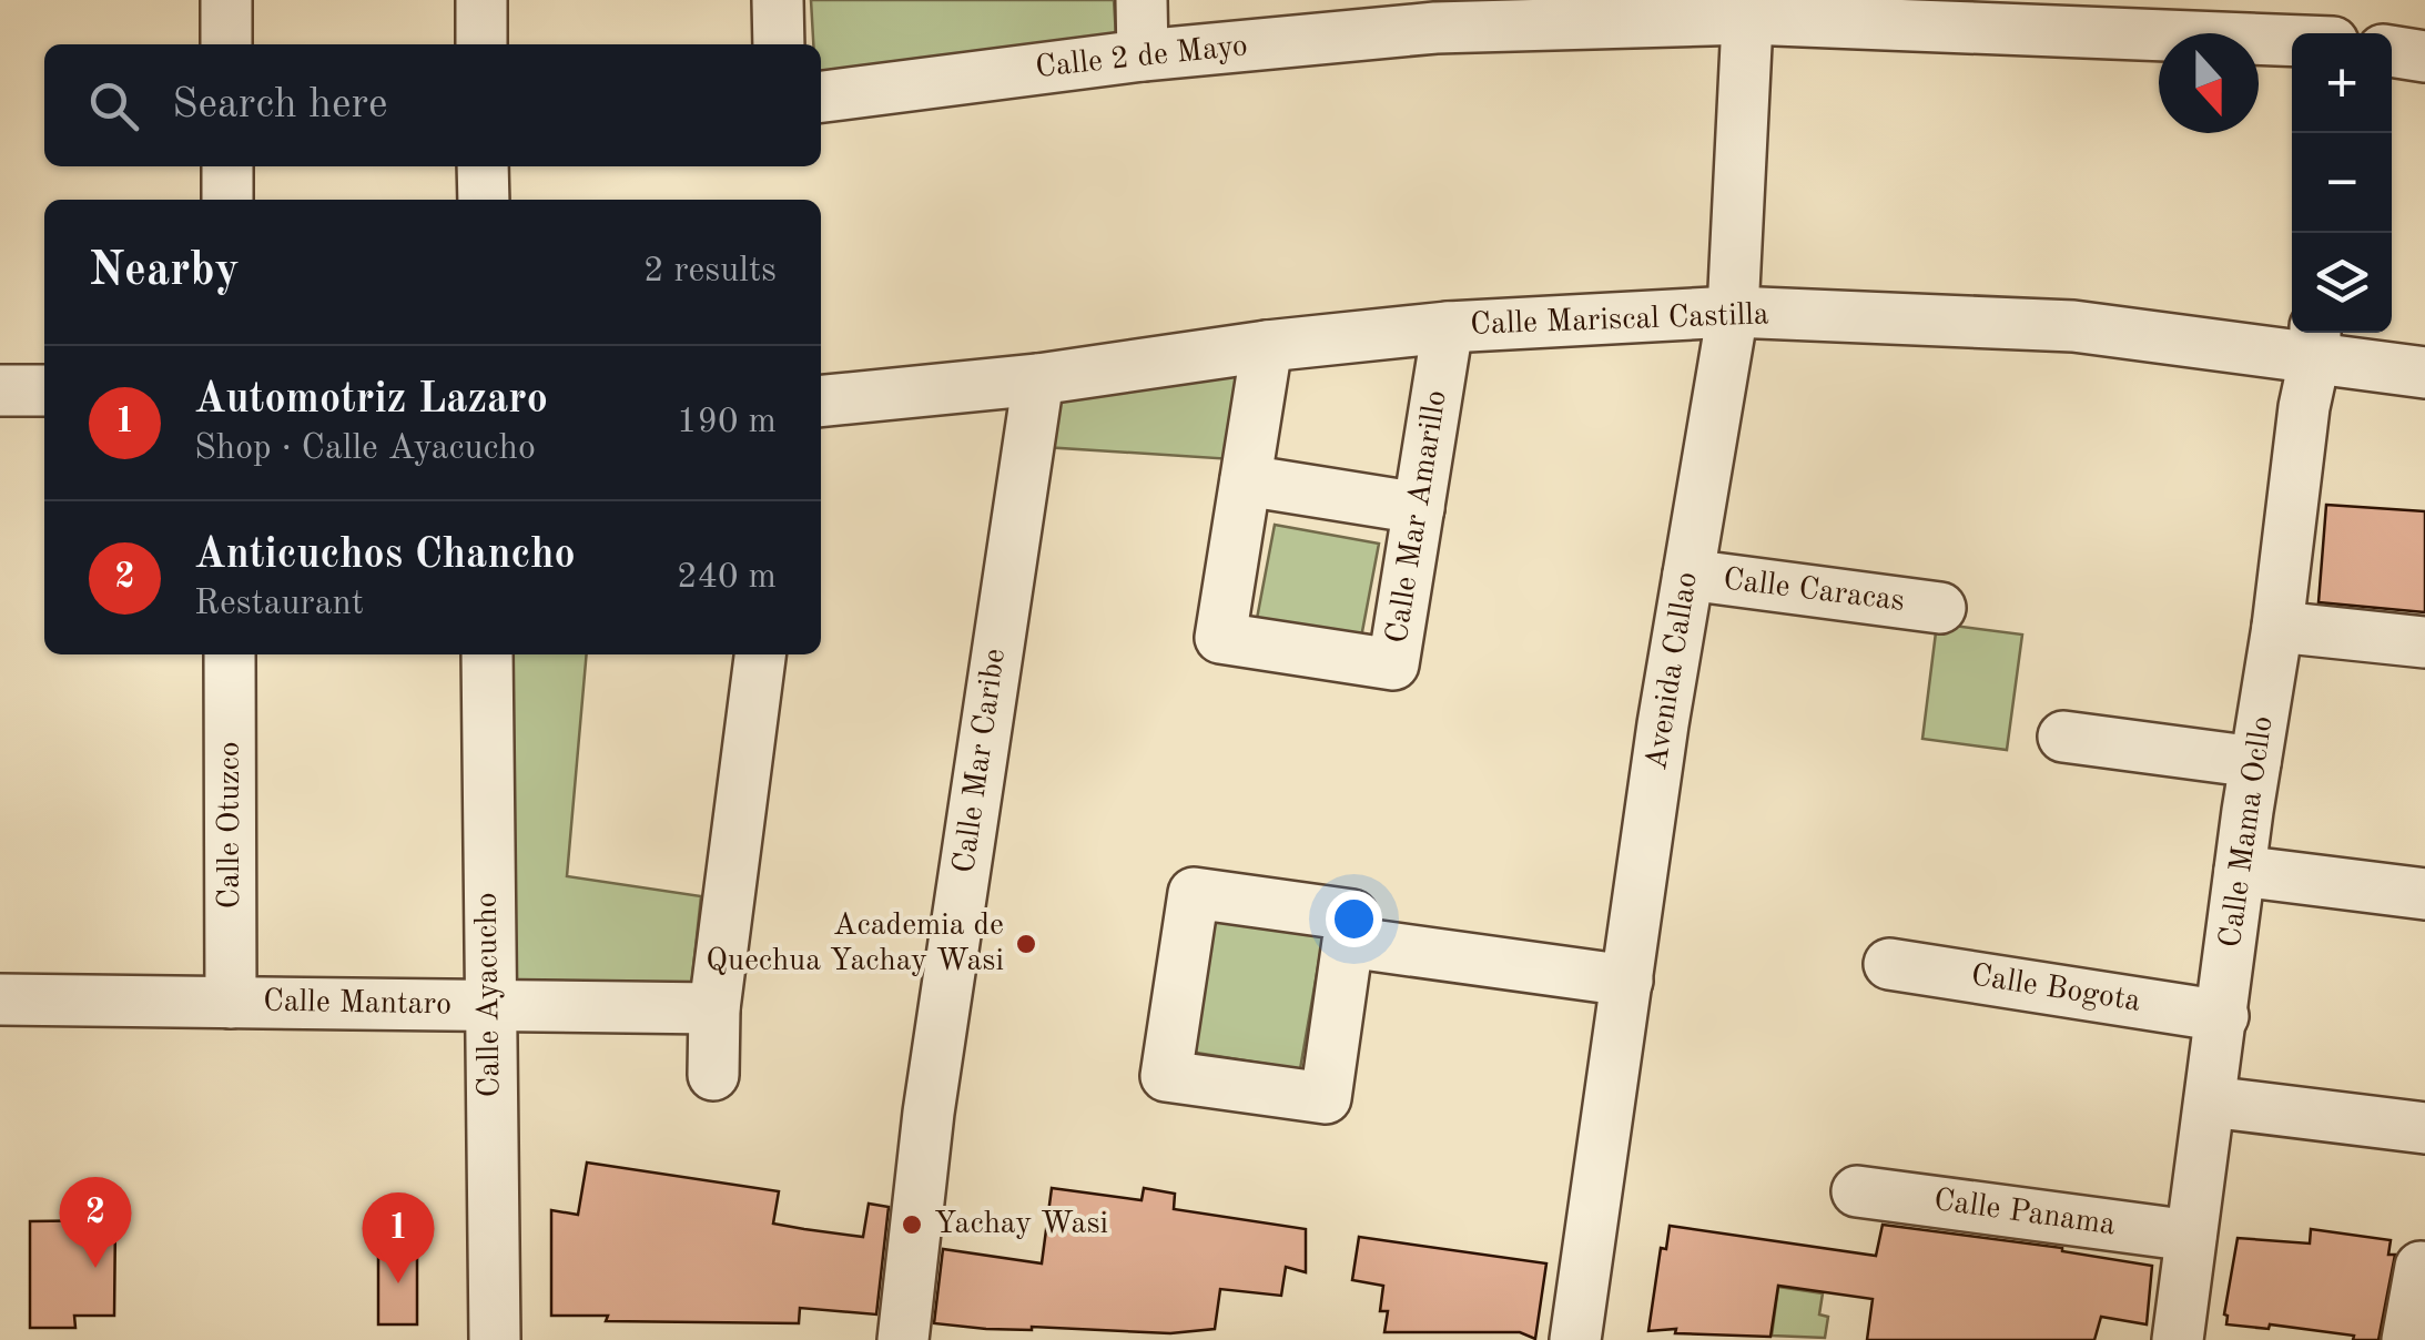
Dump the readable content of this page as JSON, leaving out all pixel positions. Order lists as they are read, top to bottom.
{
  "streets": {
    "street": [
      "Calle 2 de Mayo",
      "Calle Mariscal Castilla",
      "Calle Mar Amarillo",
      "Calle Caracas",
      "Avenida Callao",
      "Calle Mar Caribe",
      "Calle Otuzco",
      "Calle Mama Ocllo",
      "Calle Bogota",
      "Calle Ayacucho",
      "Calle Mantaro",
      "Calle Panama"
    ]
  },
  "crossings": [
    ["Calle 2 de Mayo", "Avenida Callao"],
    ["Calle Mariscal Castilla", "Calle Mar Amarillo"],
    ["Calle Mariscal Castilla", "Avenida Callao"],
    ["Calle Mariscal Castilla", "Calle Mar Caribe"],
    ["Calle Mariscal Castilla", "Calle Mama Ocllo"],
    ["Calle Caracas", "Avenida Callao"],
    ["Calle Otuzco", "Calle Mantaro"],
    ["Calle Mama Ocllo", "Calle Bogota"],
    ["Calle Mama Ocllo", "Calle Panama"],
    ["Calle Ayacucho", "Calle Mantaro"]
  ],
  "places": ["Academia de Quechua Yachay Wasi", "Yachay Wasi"],
  "north": "bottom",
  "page": {
    "map_buttons": ["+", "−"],
    "search": "Search here",
    "heading": ["Nearby", "2 results"],
    "list": [
      {
        "mark": "1",
        "name": "Automotriz Lazaro",
        "note": "Shop · Calle Ayacucho",
        "value": "190 m"
      },
      {
        "mark": "2",
        "name": "Anticuchos Chancho",
        "note": "Restaurant",
        "value": "240 m"
      }
    ],
    "pins": ["2", "1"]
  }
}
